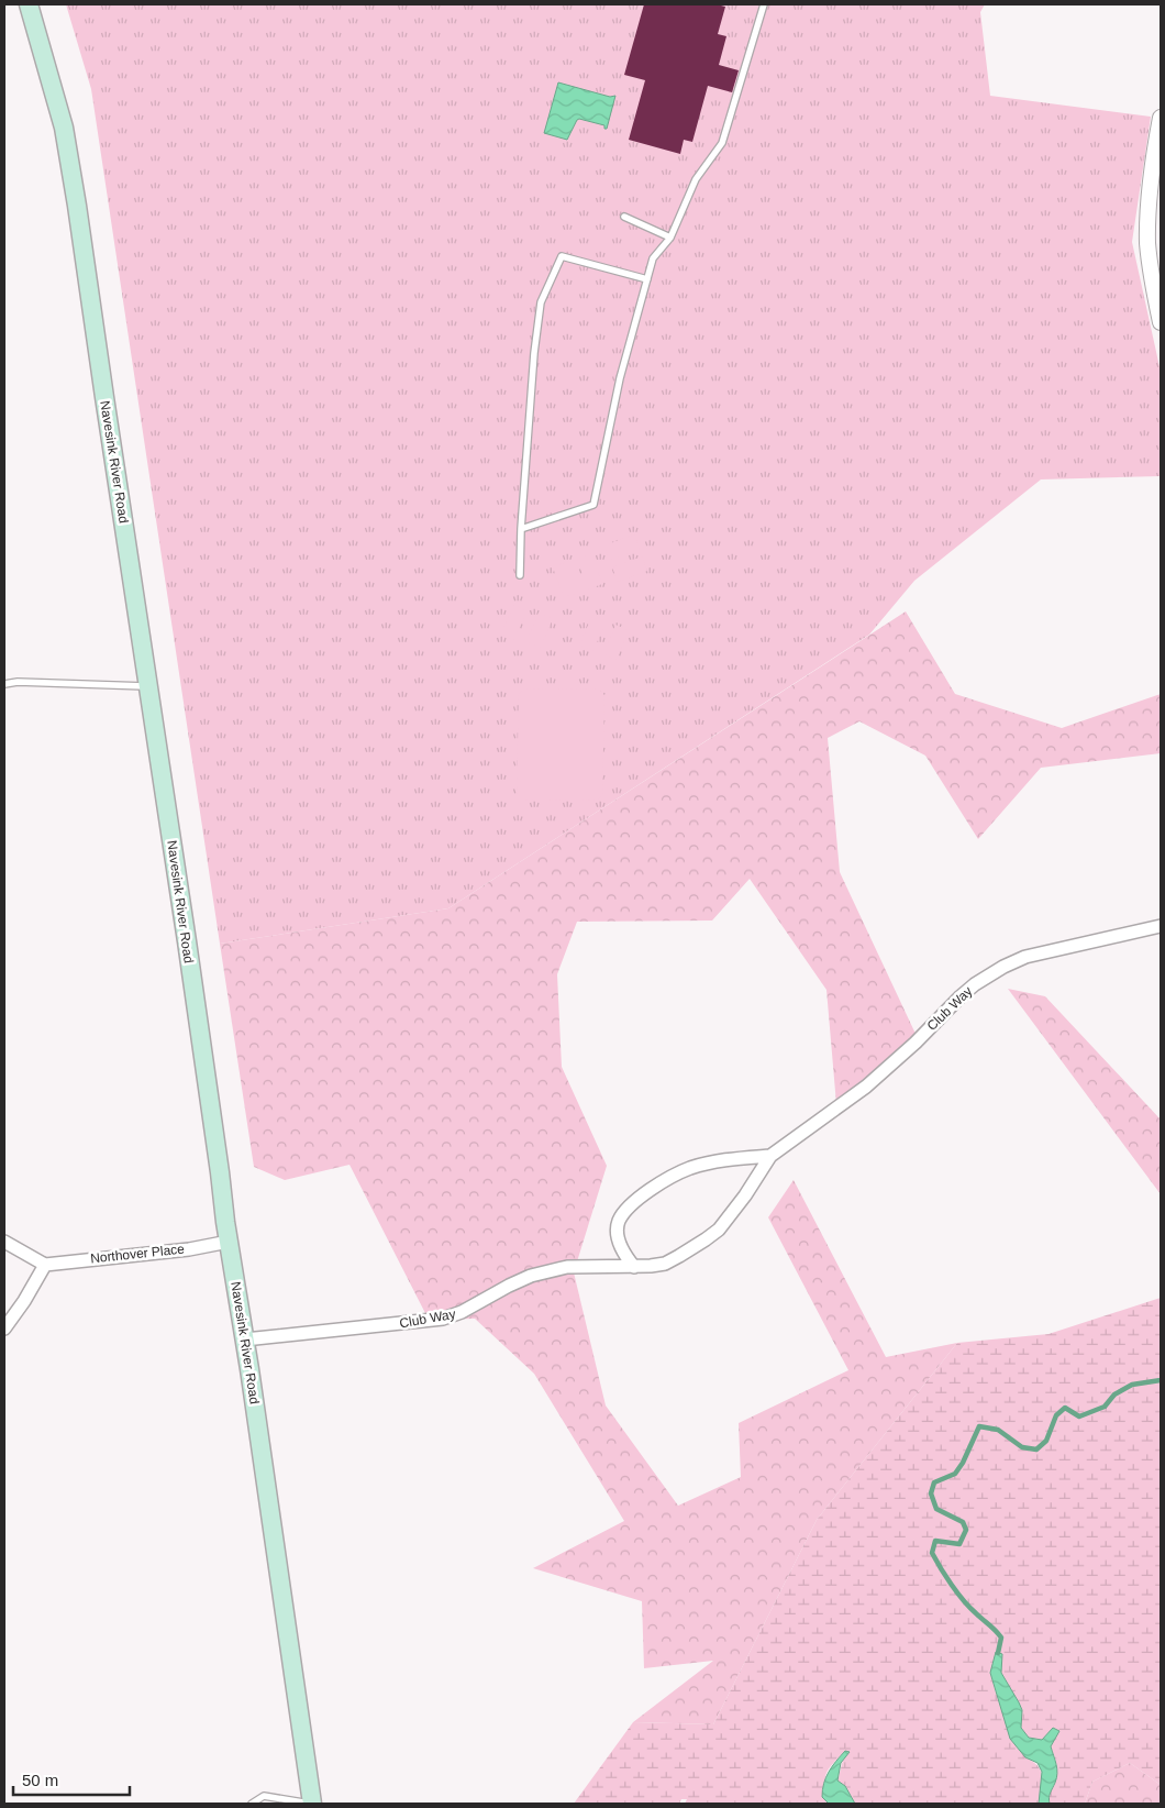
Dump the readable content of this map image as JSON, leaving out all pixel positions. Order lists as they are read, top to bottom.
{
  "streets": {
    "main road": ["Navesink River Road"],
    "street": ["Club Way", "Northover Place"]
  },
  "crossings": [
    ["Navesink River Road", "Club Way"],
    ["Navesink River Road", "Northover Place"]
  ],
  "scale_bar": "50 m"
}
